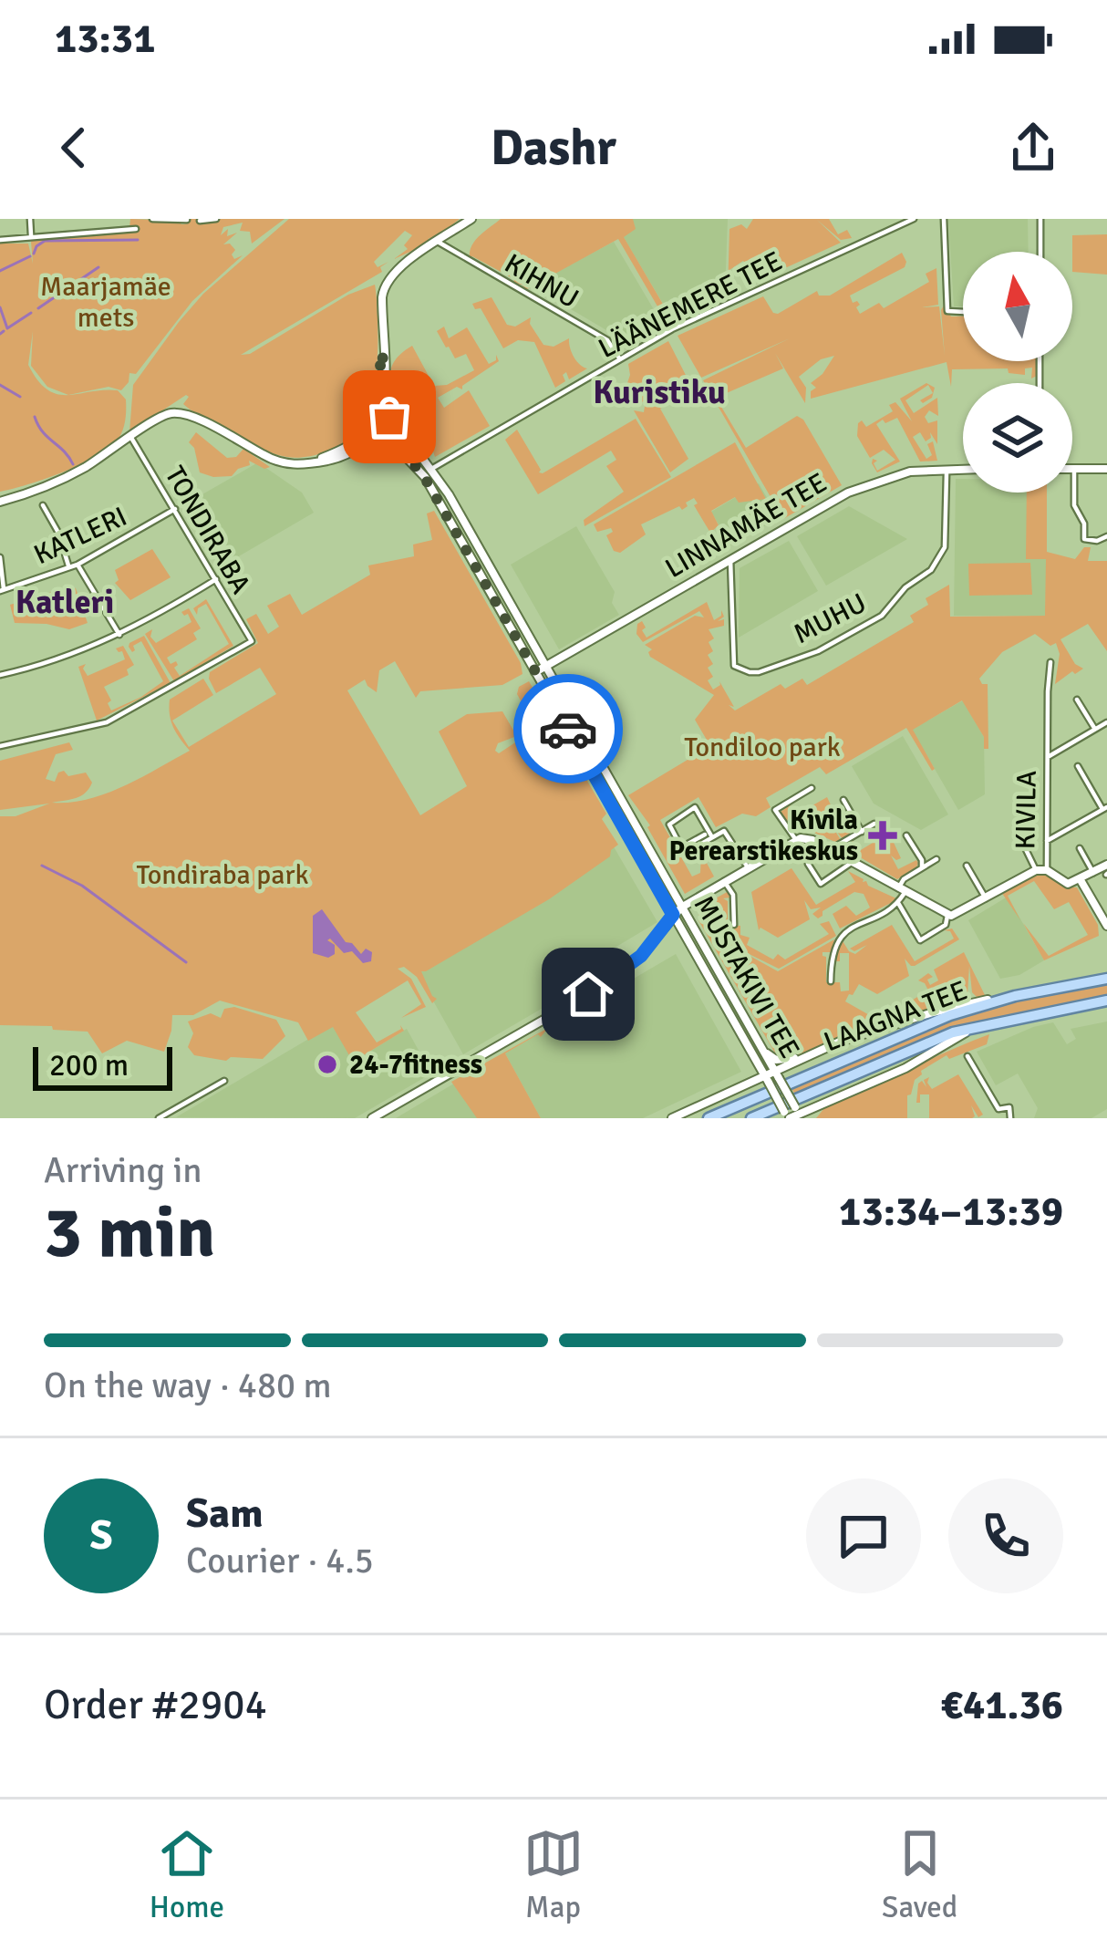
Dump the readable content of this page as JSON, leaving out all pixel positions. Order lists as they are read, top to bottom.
{
  "streets": {
    "main road": [
      "LINNAMÄE TEE",
      "KIVILA",
      "MUSTAKIVI TEE",
      "LAAGNA TEE"
    ],
    "street": [
      "KIHNU",
      "LÄÄNEMERE TEE",
      "TONDIRABA",
      "KATLERI",
      "MUHU"
    ]
  },
  "crossings": [
    ["KIHNU", "LÄÄNEMERE TEE"],
    ["LÄÄNEMERE TEE", "MUSTAKIVI TEE"],
    ["LINNAMÄE TEE", "MUHU"],
    ["LINNAMÄE TEE", "MUSTAKIVI TEE"],
    ["TONDIRABA", "KATLERI"]
  ],
  "districts": ["Kuristiku", "Katleri"],
  "parks": ["Maarjamäe mets", "Tondiloo park", "Tondiraba park"],
  "places": {
    "health": ["Kivila Perearstikeskus"],
    "other": ["24-7fitness"]
  },
  "scale_bar": "200 m",
  "north": "top",
  "page": {
    "status": "13:31",
    "header": "Dashr",
    "scale": "200 m",
    "heading": ["3 min", "Arriving in", "13:34–13:39"],
    "panel": [
      "Sam",
      "Courier · 4.5",
      "Order #2904",
      "€41.36"
    ],
    "bar": "On the way · 480 m",
    "round": "S",
    "tabs": ["Home", "Map", "Saved"]
  }
}
